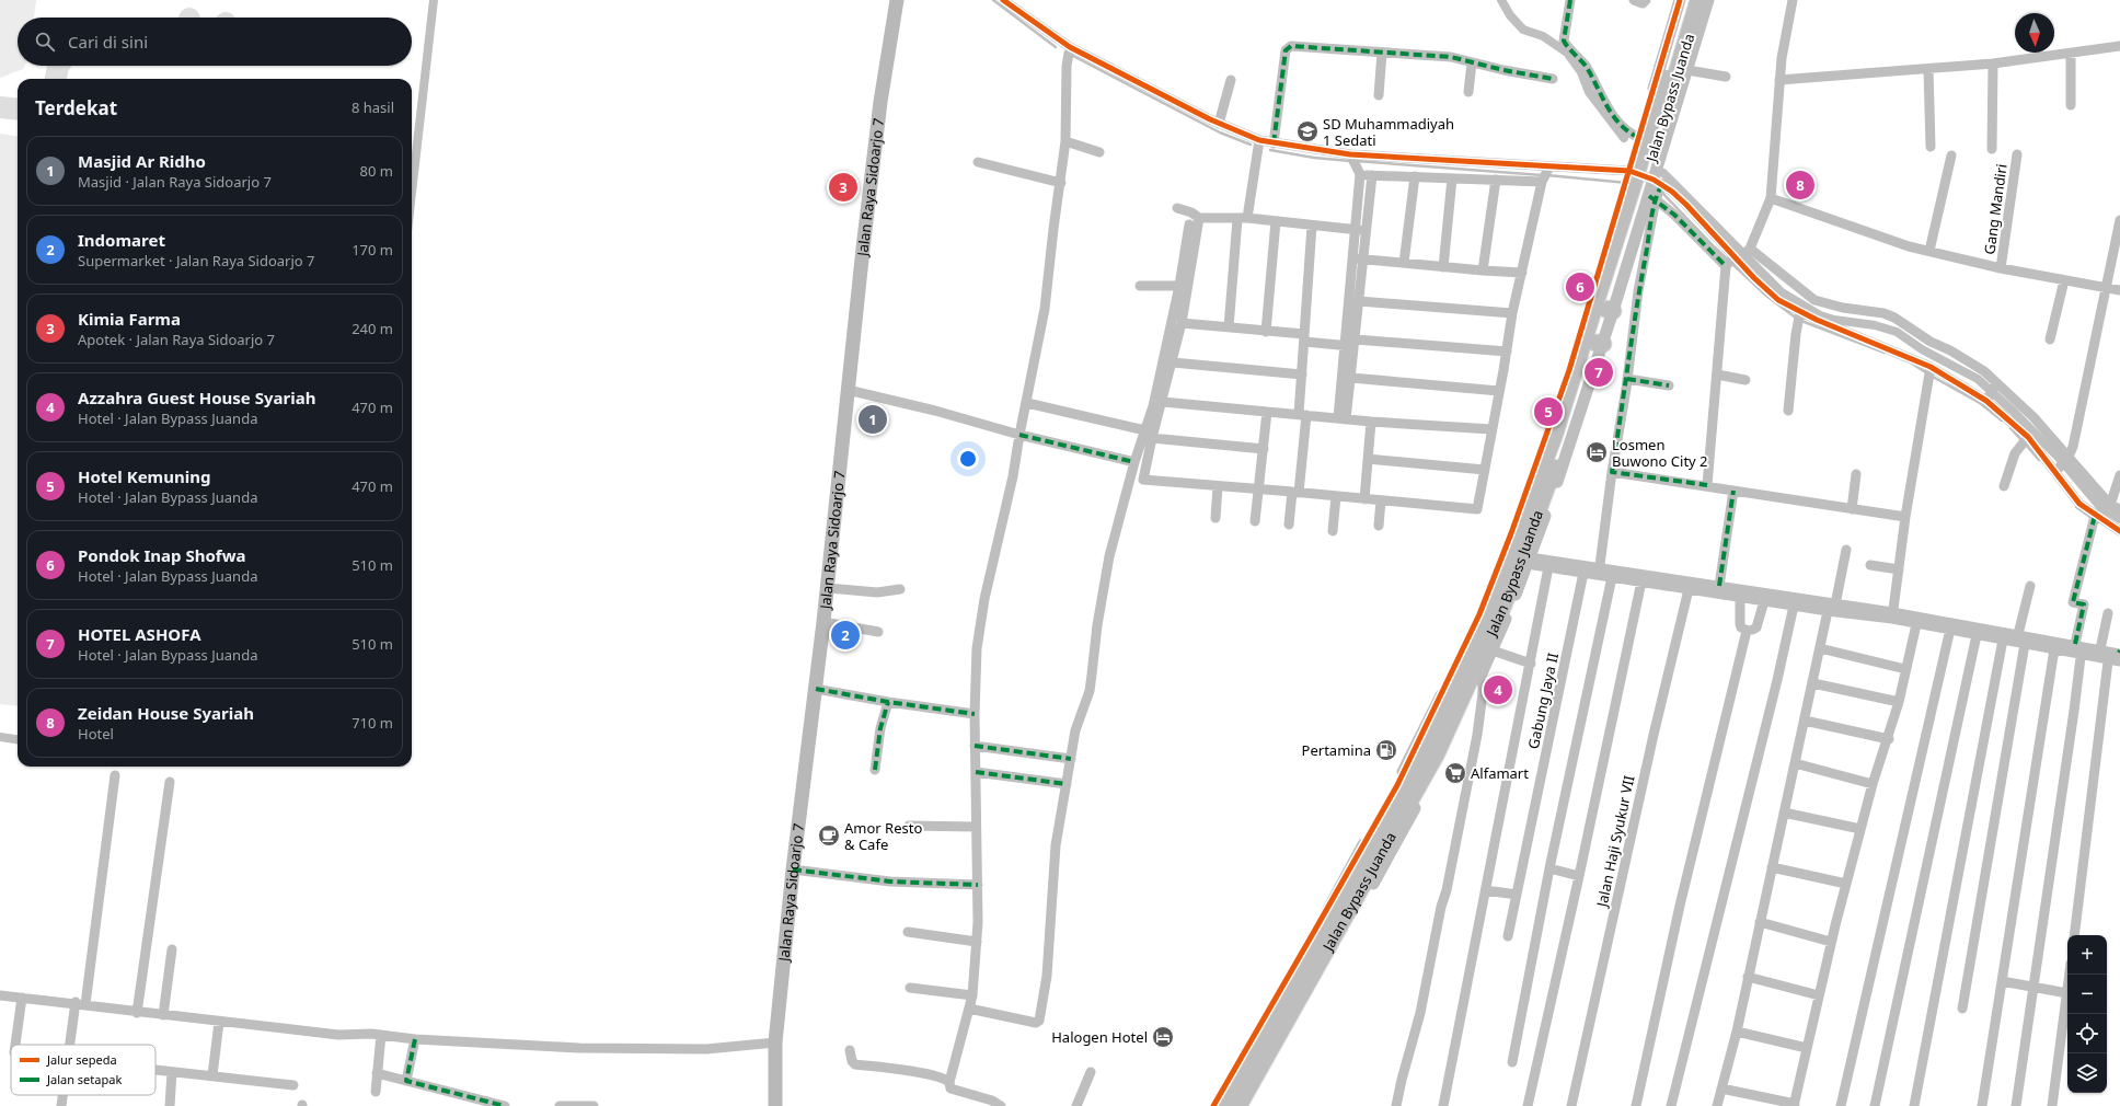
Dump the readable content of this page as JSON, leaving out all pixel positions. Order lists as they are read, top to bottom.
{
  "streets": {
    "highway": ["Jalan Bypass Juanda"],
    "main road": ["Jalan Raya Sidoarjo 7"],
    "street": ["Gang Mandiri", "Gabung Jaya II", "Jalan Haji Syukur VII"]
  },
  "places": {
    "school or university": ["SD Muhammadiyah 1 Sedati"],
    "hotel": ["Losmen Buwono City 2", "Halogen Hotel"],
    "fuel station": ["Pertamina"],
    "supermarket": ["Alfamart"],
    "cafe": ["Amor Resto & Cafe"]
  },
  "legend": ["Jalur sepeda", "Jalan setapak"],
  "north": "bottom",
  "page": {
    "search": "Cari di sini",
    "heading": ["Terdekat", "8 hasil"],
    "list": [
      {
        "mark": "1",
        "name": "Masjid Ar Ridho",
        "note": "Masjid · Jalan Raya Sidoarjo 7",
        "value": "80 m"
      },
      {
        "mark": "2",
        "name": "Indomaret",
        "note": "Supermarket · Jalan Raya Sidoarjo 7",
        "value": "170 m"
      },
      {
        "mark": "3",
        "name": "Kimia Farma",
        "note": "Apotek · Jalan Raya Sidoarjo 7",
        "value": "240 m"
      },
      {
        "mark": "4",
        "name": "Azzahra Guest House Syariah",
        "note": "Hotel · Jalan Bypass Juanda",
        "value": "470 m"
      },
      {
        "mark": "5",
        "name": "Hotel Kemuning",
        "note": "Hotel · Jalan Bypass Juanda",
        "value": "470 m"
      },
      {
        "mark": "6",
        "name": "Pondok Inap Shofwa",
        "note": "Hotel · Jalan Bypass Juanda",
        "value": "510 m"
      },
      {
        "mark": "7",
        "name": "HOTEL ASHOFA",
        "note": "Hotel · Jalan Bypass Juanda",
        "value": "510 m"
      },
      {
        "mark": "8",
        "name": "Zeidan House Syariah",
        "note": "Hotel",
        "value": "710 m"
      }
    ],
    "pins": [
      "8",
      "3",
      "6",
      "7",
      "5",
      "1",
      "2",
      "4"
    ],
    "map_buttons": ["+", "−"]
  }
}
